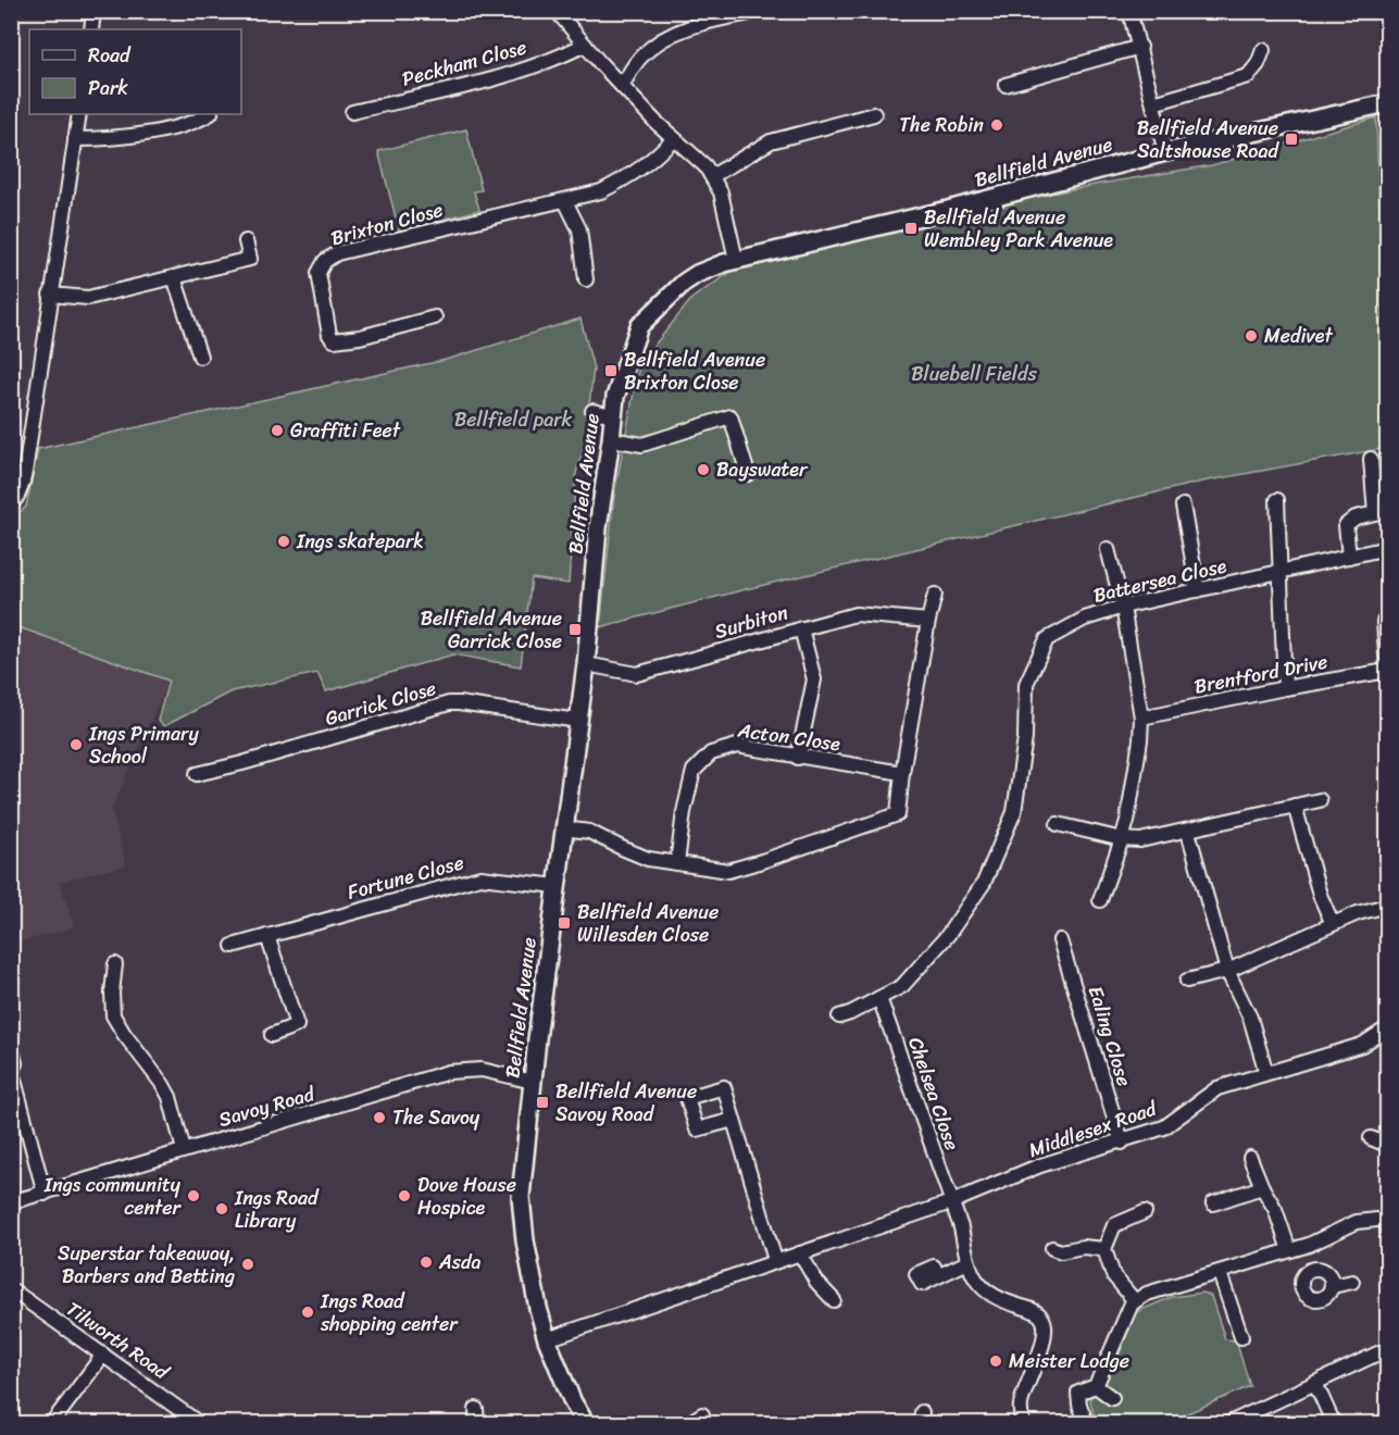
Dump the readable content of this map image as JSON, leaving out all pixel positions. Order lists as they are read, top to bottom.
{
  "streets": {
    "street": [
      "Peckham Close",
      "Bellfield Avenue",
      "Brixton Close",
      "Battersea Close",
      "Surbiton",
      "Brentford Drive",
      "Garrick Close",
      "Acton Close",
      "Fortune Close",
      "Ealing Close",
      "Chelsea Close",
      "Savoy Road",
      "Middlesex Road",
      "Tilworth Road"
    ]
  },
  "crossings": [
    ["Bellfield Avenue", "Surbiton"],
    ["Bellfield Avenue", "Garrick Close"],
    ["Bellfield Avenue", "Fortune Close"],
    ["Bellfield Avenue", "Savoy Road"],
    ["Bellfield Avenue", "Middlesex Road"],
    ["Battersea Close", "Chelsea Close"],
    ["Ealing Close", "Middlesex Road"],
    ["Chelsea Close", "Middlesex Road"]
  ],
  "parks": ["Bluebell Fields", "Bellfield park"],
  "places": {
    "other": [
      "The Robin",
      "Medivet",
      "Graffiti Feet",
      "Bayswater",
      "Ings skatepark",
      "Ings Primary School",
      "The Savoy",
      "Ings community center",
      "Dove House Hospice",
      "Ings Road Library",
      "Asda",
      "Superstar takeaway, Barbers and Betting",
      "Ings Road shopping center",
      "Meister Lodge"
    ],
    "transit": [
      "Bellfield Avenue Saltshouse Road",
      "Bellfield Avenue Wembley Park Avenue",
      "Bellfield Avenue Brixton Close",
      "Bellfield Avenue Garrick Close",
      "Bellfield Avenue Willesden Close",
      "Bellfield Avenue Savoy Road"
    ]
  },
  "legend": ["Road", "Park"]
}
